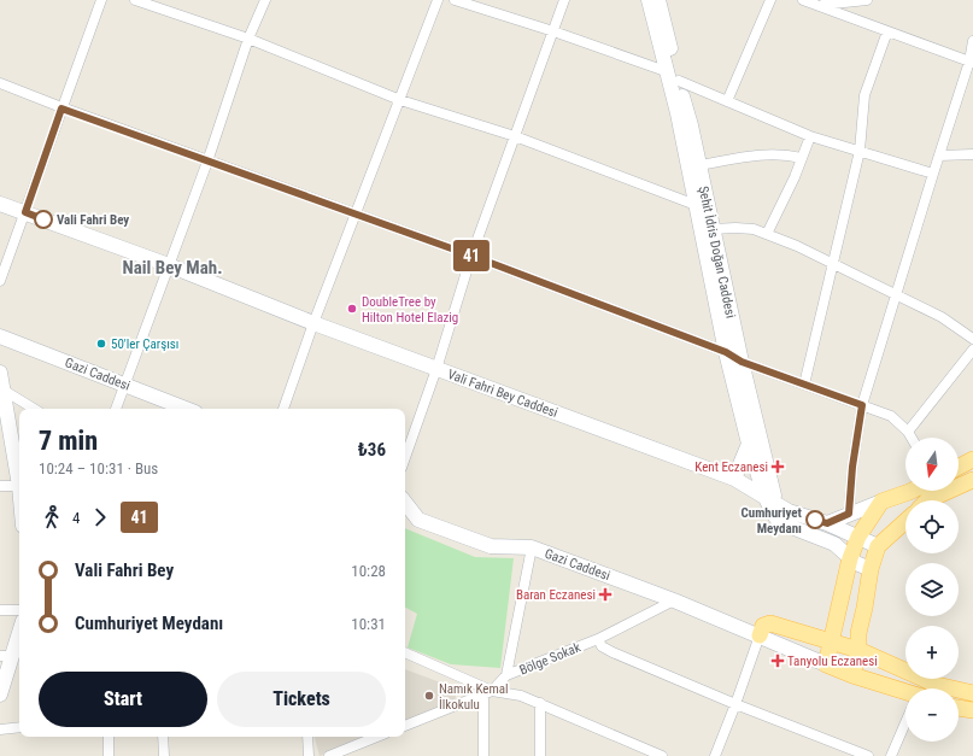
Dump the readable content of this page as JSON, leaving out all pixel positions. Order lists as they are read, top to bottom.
{
  "streets": {
    "main road": ["Şehit İdris Doğan Caddesi", "Gazi Caddesi", "Vali Fahri Bey Caddesi"],
    "street": ["Bölge Sokak"]
  },
  "crossings": [
    ["Şehit İdris Doğan Caddesi", "Vali Fahri Bey Caddesi"],
    ["Gazi Caddesi", "Bölge Sokak"]
  ],
  "districts": ["Nail Bey Mah."],
  "places": {
    "other": [
      "Vali Fahri Bey",
      "DoubleTree by Hilton Hotel Elazig",
      "50'ler Çarşısı",
      "Cumhuriyet Meydanı",
      "Namık Kemal İlkokulu"
    ],
    "health": ["Kent Eczanesi", "Baran Eczanesi", "Tanyolu Eczanesi"]
  },
  "lines": ["bus line 41"],
  "north": "bottom",
  "page": {
    "on_map": "41",
    "heading": ["7 min", "10:24 – 10:31 · Bus", "₺36"],
    "map_buttons": ["+", "−"],
    "legs": ["4", "41"],
    "list": [
      {
        "name": "Vali Fahri Bey",
        "value": "10:28"
      },
      {
        "name": "Cumhuriyet Meydanı",
        "value": "10:31"
      }
    ],
    "buttons": ["Start", "Tickets"]
  }
}
